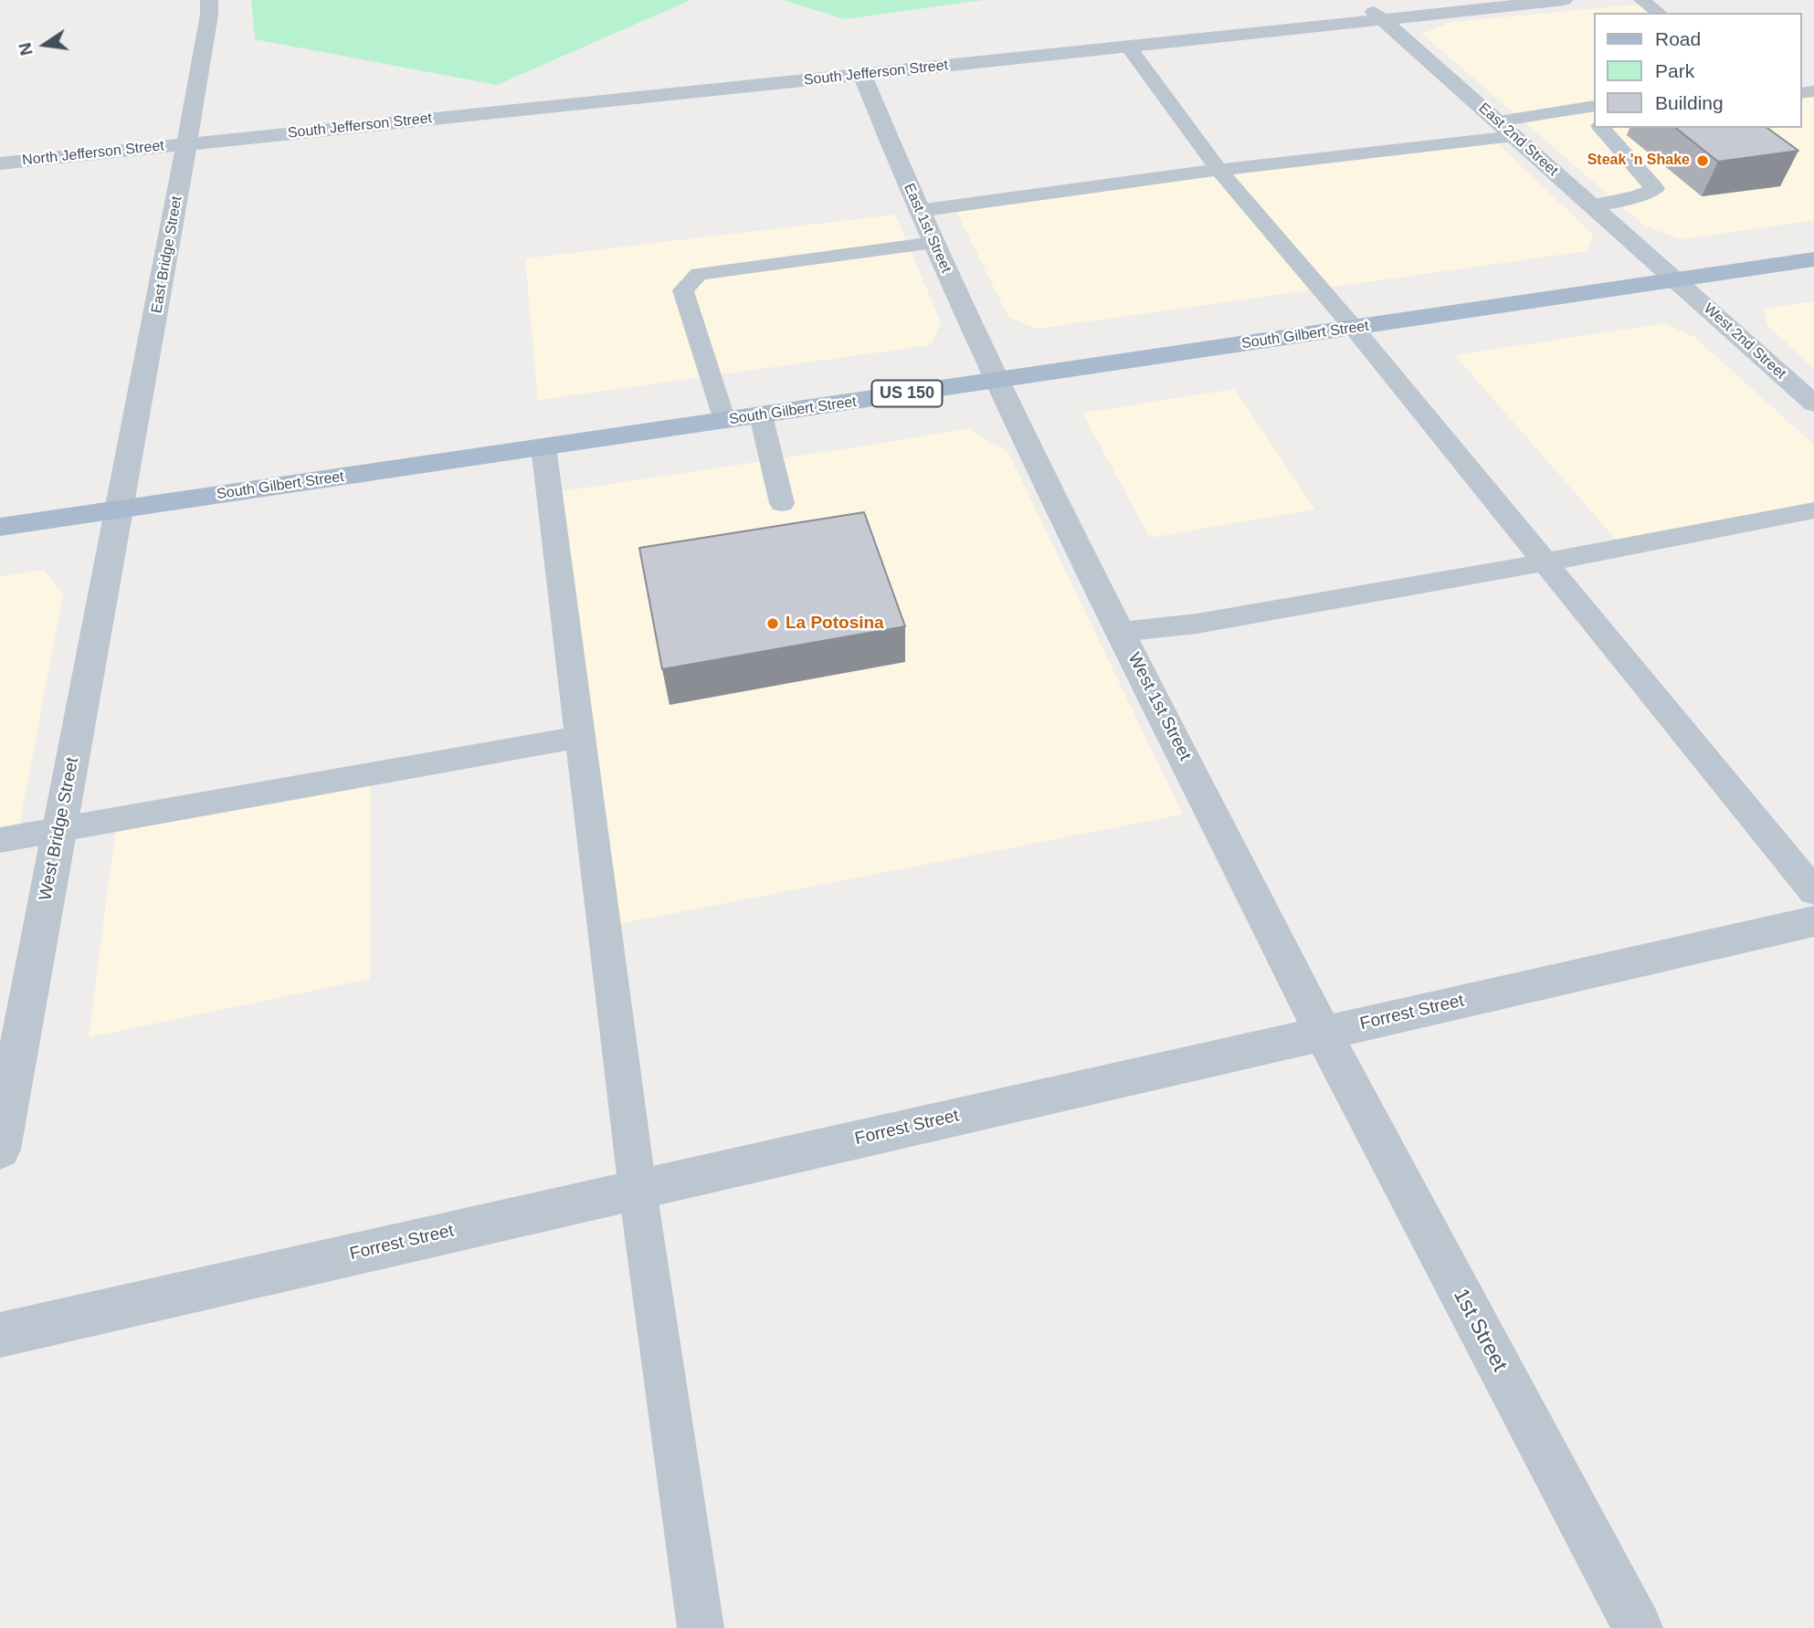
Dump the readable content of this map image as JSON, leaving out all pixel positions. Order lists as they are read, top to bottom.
{
  "streets": {
    "main road": ["South Gilbert Street", "US 150"],
    "street": [
      "South Jefferson Street",
      "East 2nd Street",
      "North Jefferson Street",
      "East 1st Street",
      "East Bridge Street",
      "West 2nd Street",
      "West 1st Street",
      "West Bridge Street",
      "Forrest Street",
      "1st Street"
    ]
  },
  "crossings": [
    ["South Jefferson Street", "East 2nd Street"],
    ["South Jefferson Street", "North Jefferson Street"],
    ["South Jefferson Street", "East 1st Street"],
    ["South Jefferson Street", "East Bridge Street"],
    ["East 2nd Street", "South Gilbert Street"],
    ["East 2nd Street", "West 2nd Street"],
    ["North Jefferson Street", "East Bridge Street"],
    ["East 1st Street", "South Gilbert Street"],
    ["East 1st Street", "West 1st Street"],
    ["East Bridge Street", "South Gilbert Street"],
    ["East Bridge Street", "West Bridge Street"],
    ["South Gilbert Street", "West 2nd Street"],
    ["South Gilbert Street", "West 1st Street"],
    ["South Gilbert Street", "West Bridge Street"],
    ["West 1st Street", "Forrest Street"],
    ["West 1st Street", "1st Street"],
    ["Forrest Street", "1st Street"]
  ],
  "places": ["Steak 'n Shake", "La Potosina"],
  "legend": ["Road", "Park", "Building"],
  "north": "left"
}
